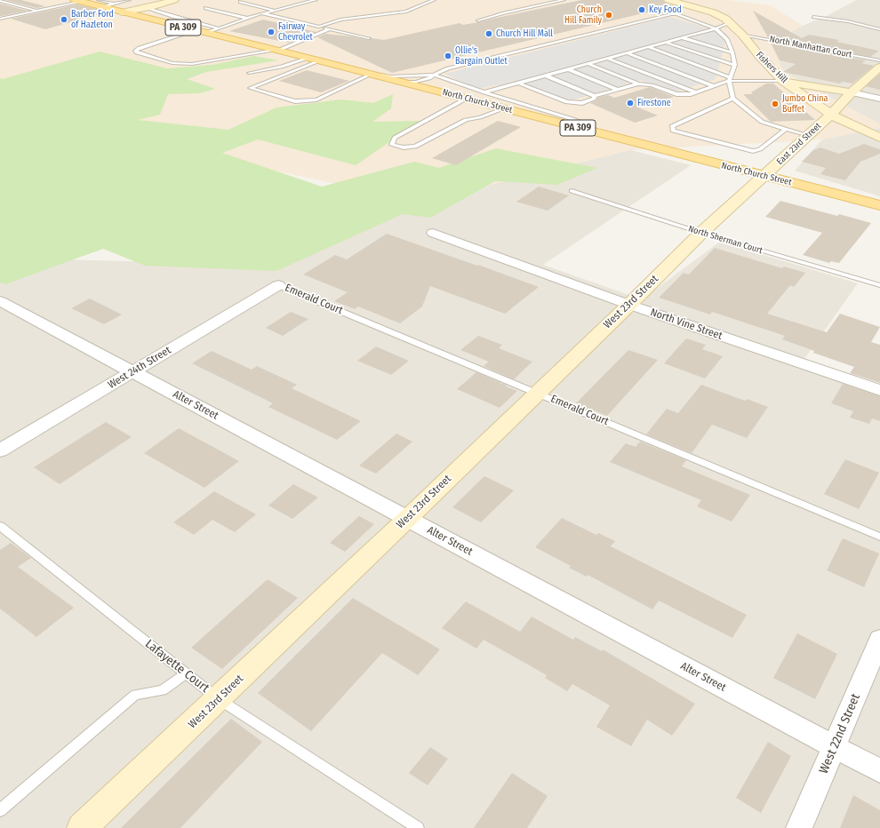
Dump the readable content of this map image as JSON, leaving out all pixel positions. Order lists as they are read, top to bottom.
{
  "streets": {
    "main road": ["PA 309", "North Church Street"],
    "street": [
      "Fishers Hill",
      "East 23rd Street",
      "West 23rd Street",
      "North Vine Street",
      "West 24th Street",
      "Alter Street",
      "West 22nd Street"
    ],
    "lane": [
      "North Manhattan Court",
      "North Sherman Court",
      "Emerald Court",
      "Lafayette Court"
    ]
  },
  "crossings": [
    ["North Manhattan Court", "Fishers Hill"],
    ["Fishers Hill", "East 23rd Street"],
    ["North Church Street", "East 23rd Street"],
    ["North Church Street", "West 23rd Street"],
    ["East 23rd Street", "West 23rd Street"],
    ["North Sherman Court", "West 23rd Street"],
    ["Emerald Court", "West 23rd Street"],
    ["Emerald Court", "West 24th Street"],
    ["West 23rd Street", "North Vine Street"],
    ["West 23rd Street", "Alter Street"],
    ["West 23rd Street", "Lafayette Court"],
    ["West 24th Street", "Alter Street"],
    ["Alter Street", "West 22nd Street"]
  ],
  "places": [
    "Key Food",
    "Church Hill Family",
    "Barber Ford of Hazleton",
    "Fairway Chevrolet",
    "Church Hill Mall",
    "Ollie's Bargain Outlet",
    "Firestone",
    "Jumbo China Buffet"
  ]
}
